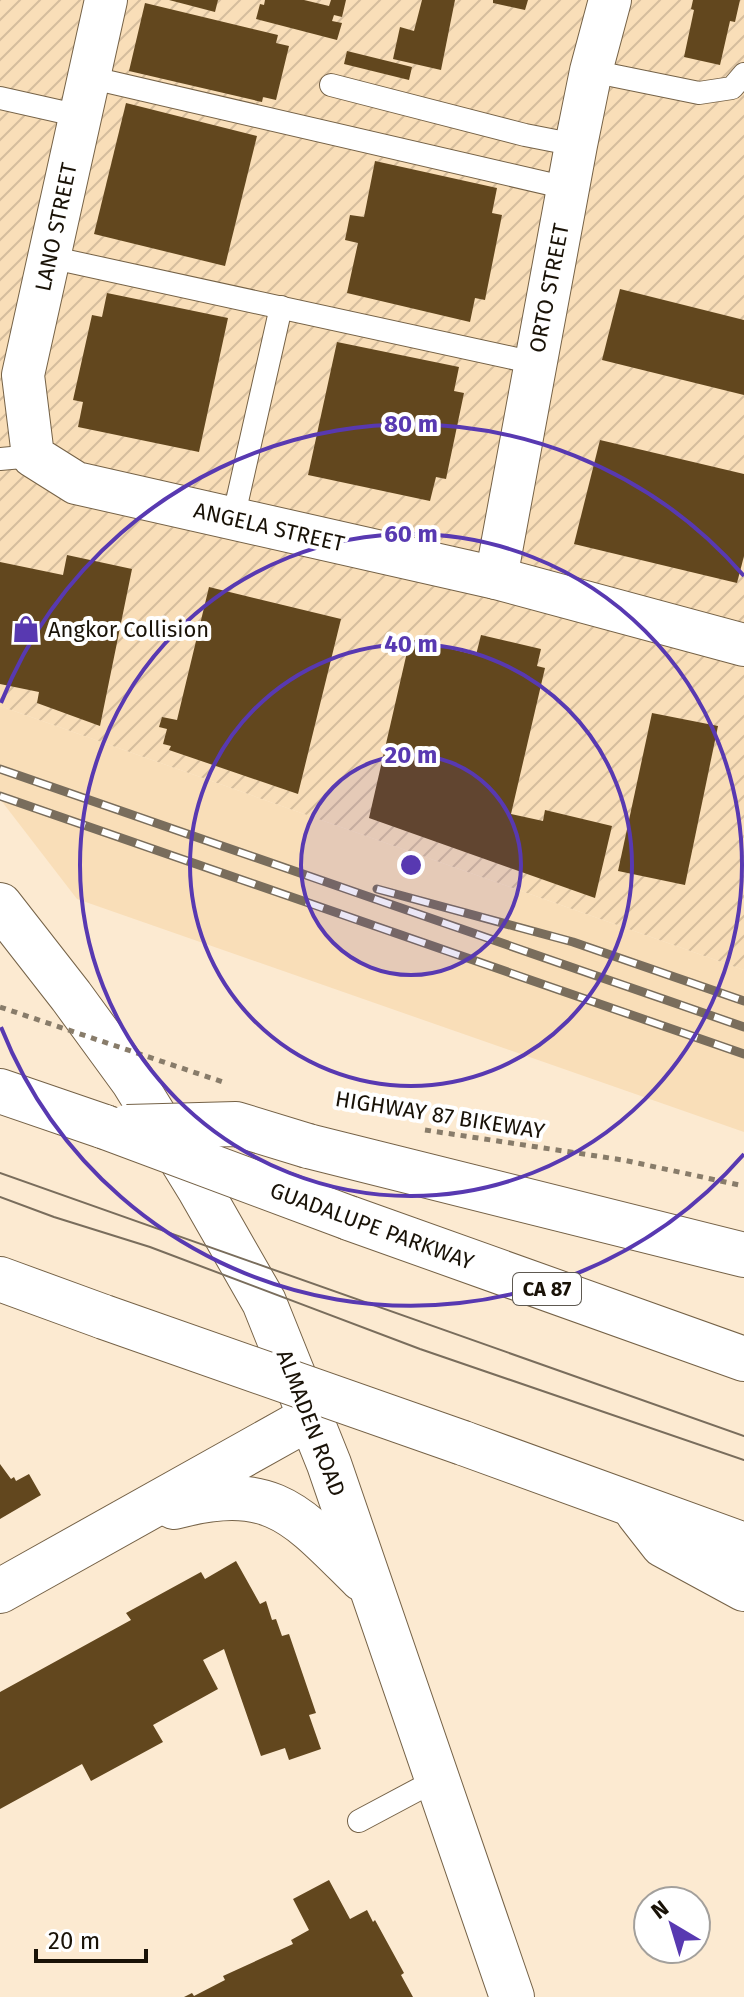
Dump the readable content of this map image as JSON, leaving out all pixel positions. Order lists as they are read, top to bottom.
{
  "streets": {
    "main road": ["GUADALUPE PARKWAY", "CA 87", "ALMADEN ROAD"],
    "street": ["LANO STREET", "ORTO STREET", "ANGELA STREET"],
    "path": ["HIGHWAY 87 BIKEWAY"]
  },
  "crossings": [
    ["LANO STREET", "ANGELA STREET"],
    ["ORTO STREET", "ANGELA STREET"]
  ],
  "places": {
    "shop": ["Angkor Collision"]
  },
  "scale_bar": "20 m",
  "north": "top left",
  "rings": [
    "80 m",
    "60 m",
    "40 m",
    "20 m"
  ]
}
